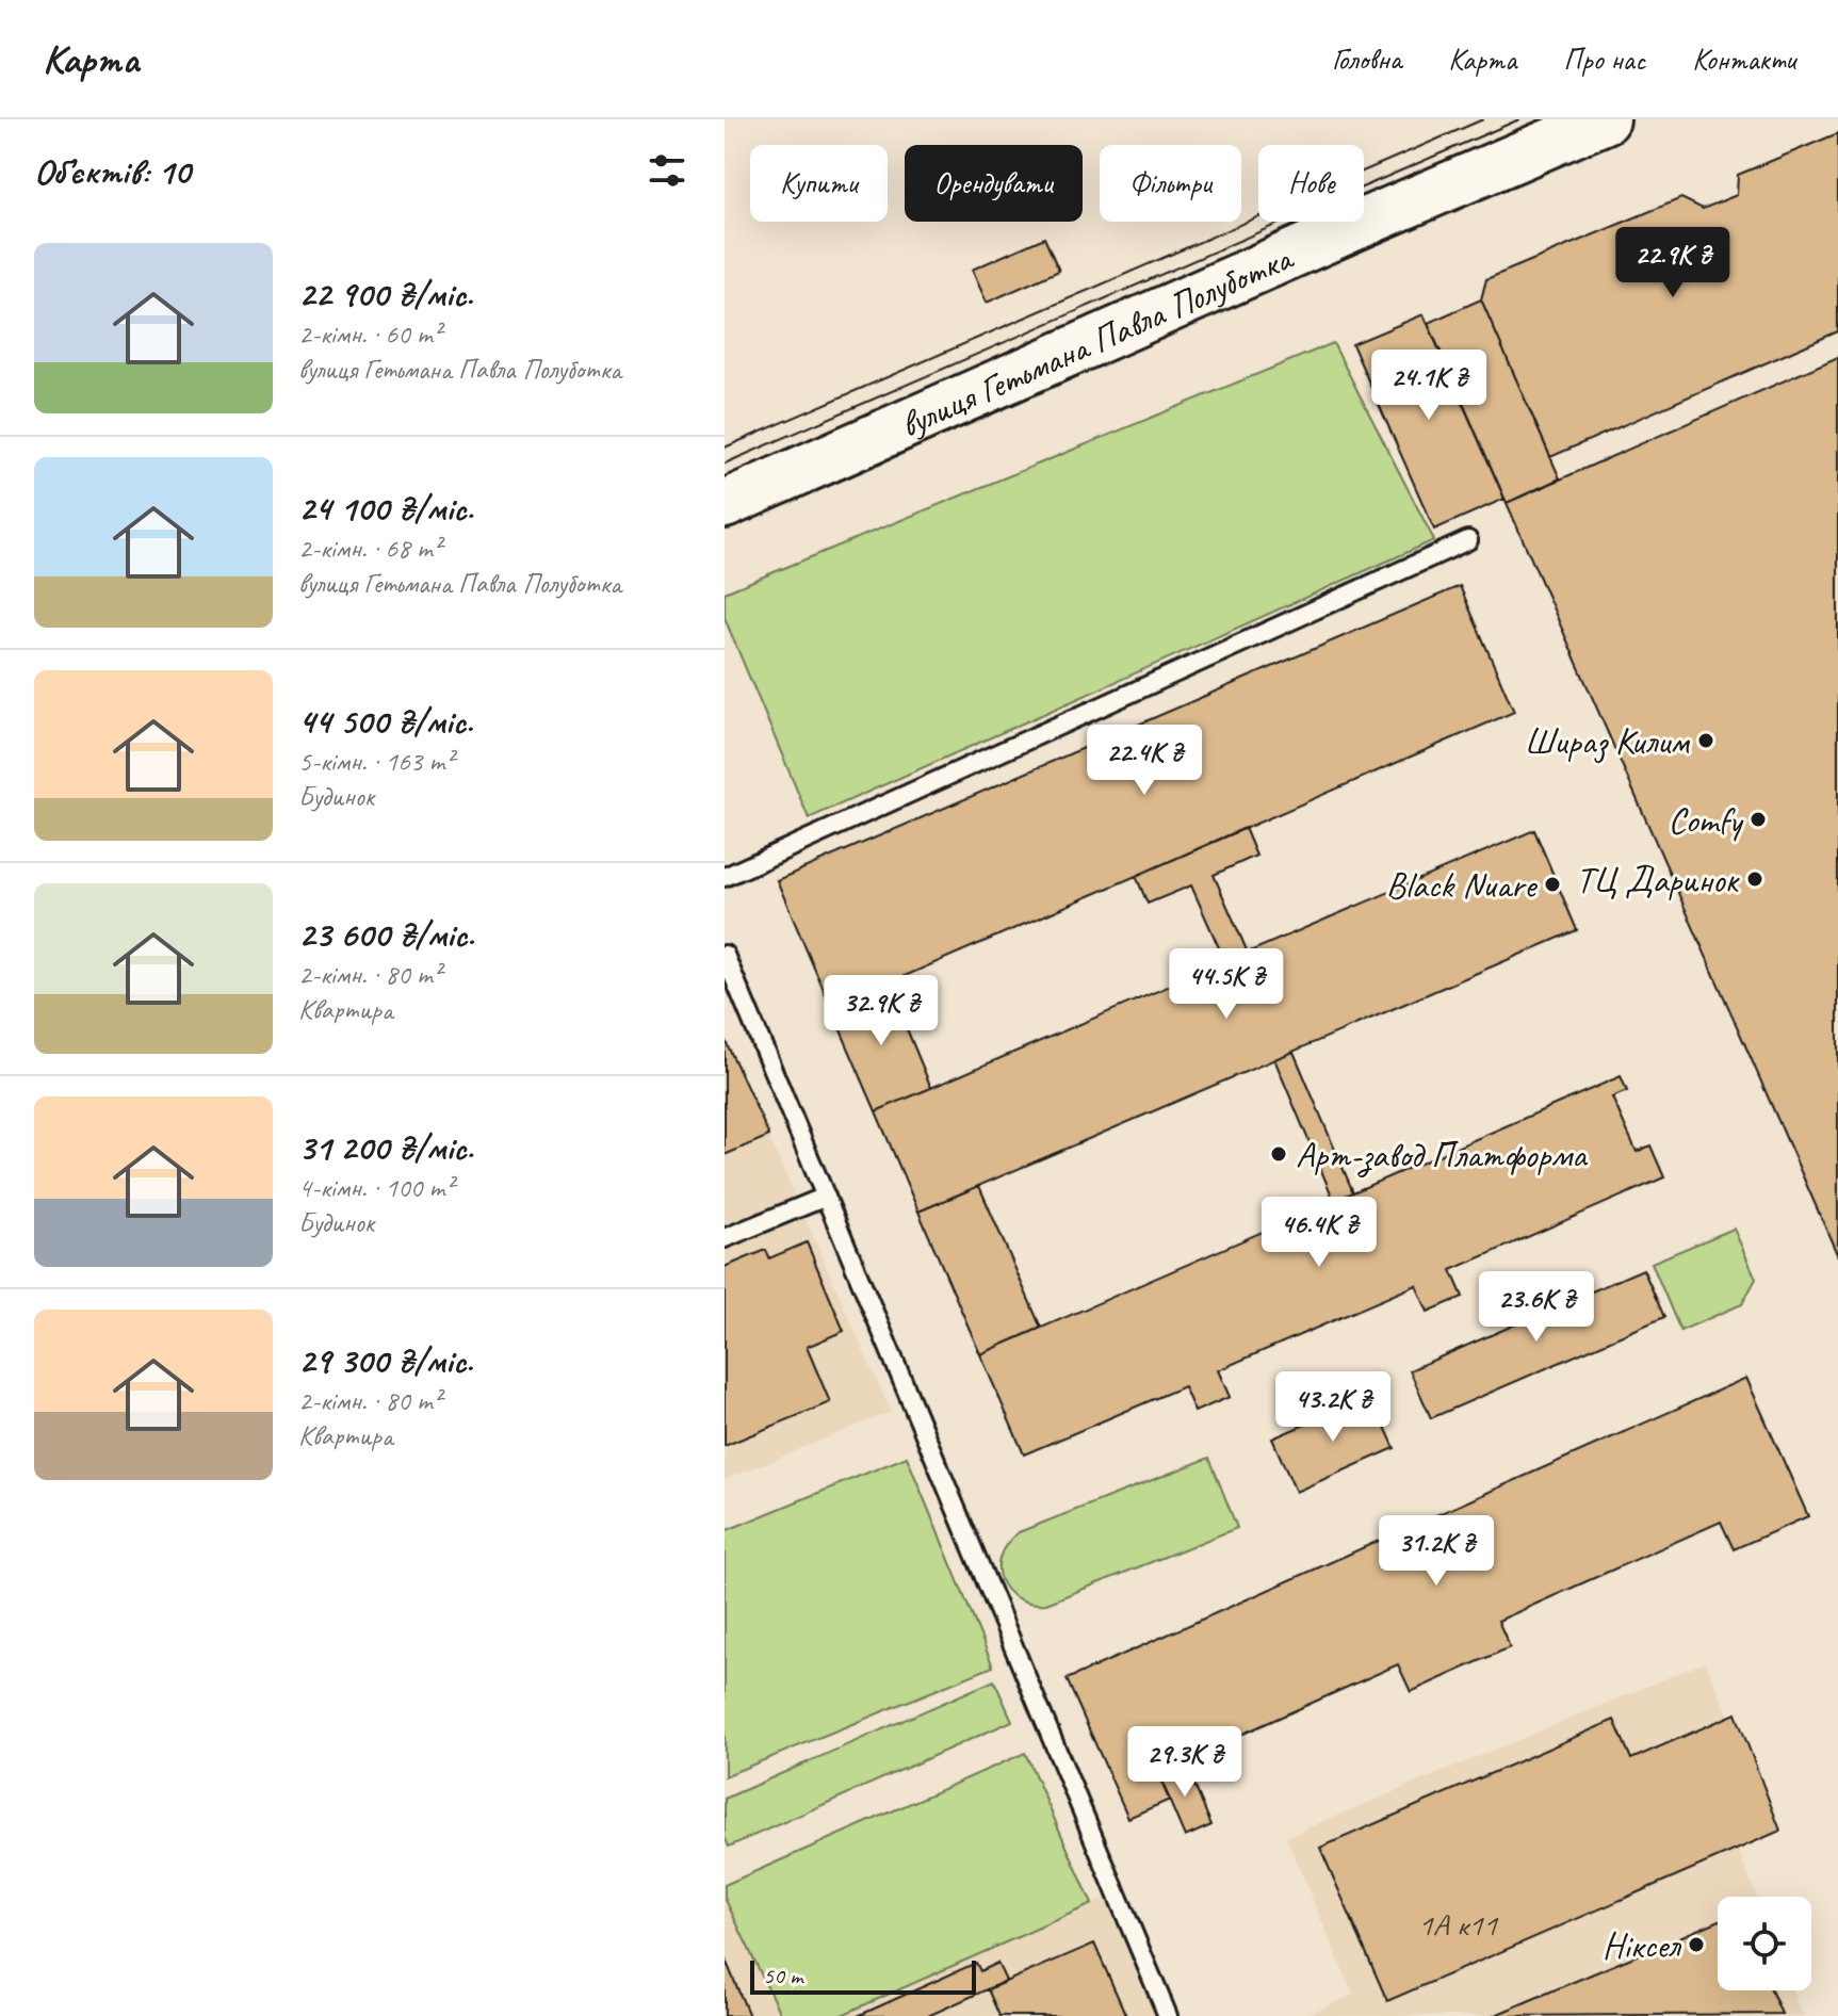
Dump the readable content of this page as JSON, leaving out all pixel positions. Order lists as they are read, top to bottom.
{
  "streets": {
    "street": ["вулиця Гетьмана Павла Полуботка"]
  },
  "places": [
    "Шираз Килим",
    "Comfy",
    "ТЦ Даринок",
    "Black Nuare",
    "Арт-завод Платформа",
    "Ніксел"
  ],
  "house_numbers": ["1А к11"],
  "scale_bar": "50 m",
  "page": {
    "header": "Карта",
    "nav": [
      "Головна",
      "Карта",
      "Про нас",
      "Контакти"
    ],
    "heading": "Об’єктів: 10",
    "chip": [
      "Купити",
      "Орендувати",
      "Фільтри",
      "Нове"
    ],
    "list": [
      {
        "name": "22 900 ₴/міс.",
        "note": "2-кімн. · 60 m² · вулиця Гетьмана Павла Полуботка"
      },
      {
        "name": "24 100 ₴/міс.",
        "note": "2-кімн. · 68 m² · вулиця Гетьмана Павла Полуботка"
      },
      {
        "name": "44 500 ₴/міс.",
        "note": "5-кімн. · 163 m² · Будинок"
      },
      {
        "name": "23 600 ₴/міс.",
        "note": "2-кімн. · 80 m² · Квартира"
      },
      {
        "name": "31 200 ₴/міс.",
        "note": "4-кімн. · 100 m² · Будинок"
      },
      {
        "name": "29 300 ₴/міс.",
        "note": "2-кімн. · 80 m² · Квартира"
      }
    ],
    "price": [
      "22.9K ₴",
      "24.1K ₴",
      "22.4K ₴",
      "44.5K ₴",
      "32.9K ₴",
      "46.4K ₴",
      "23.6K ₴",
      "43.2K ₴",
      "31.2K ₴",
      "29.3K ₴"
    ],
    "scale": "50 m"
  }
}
